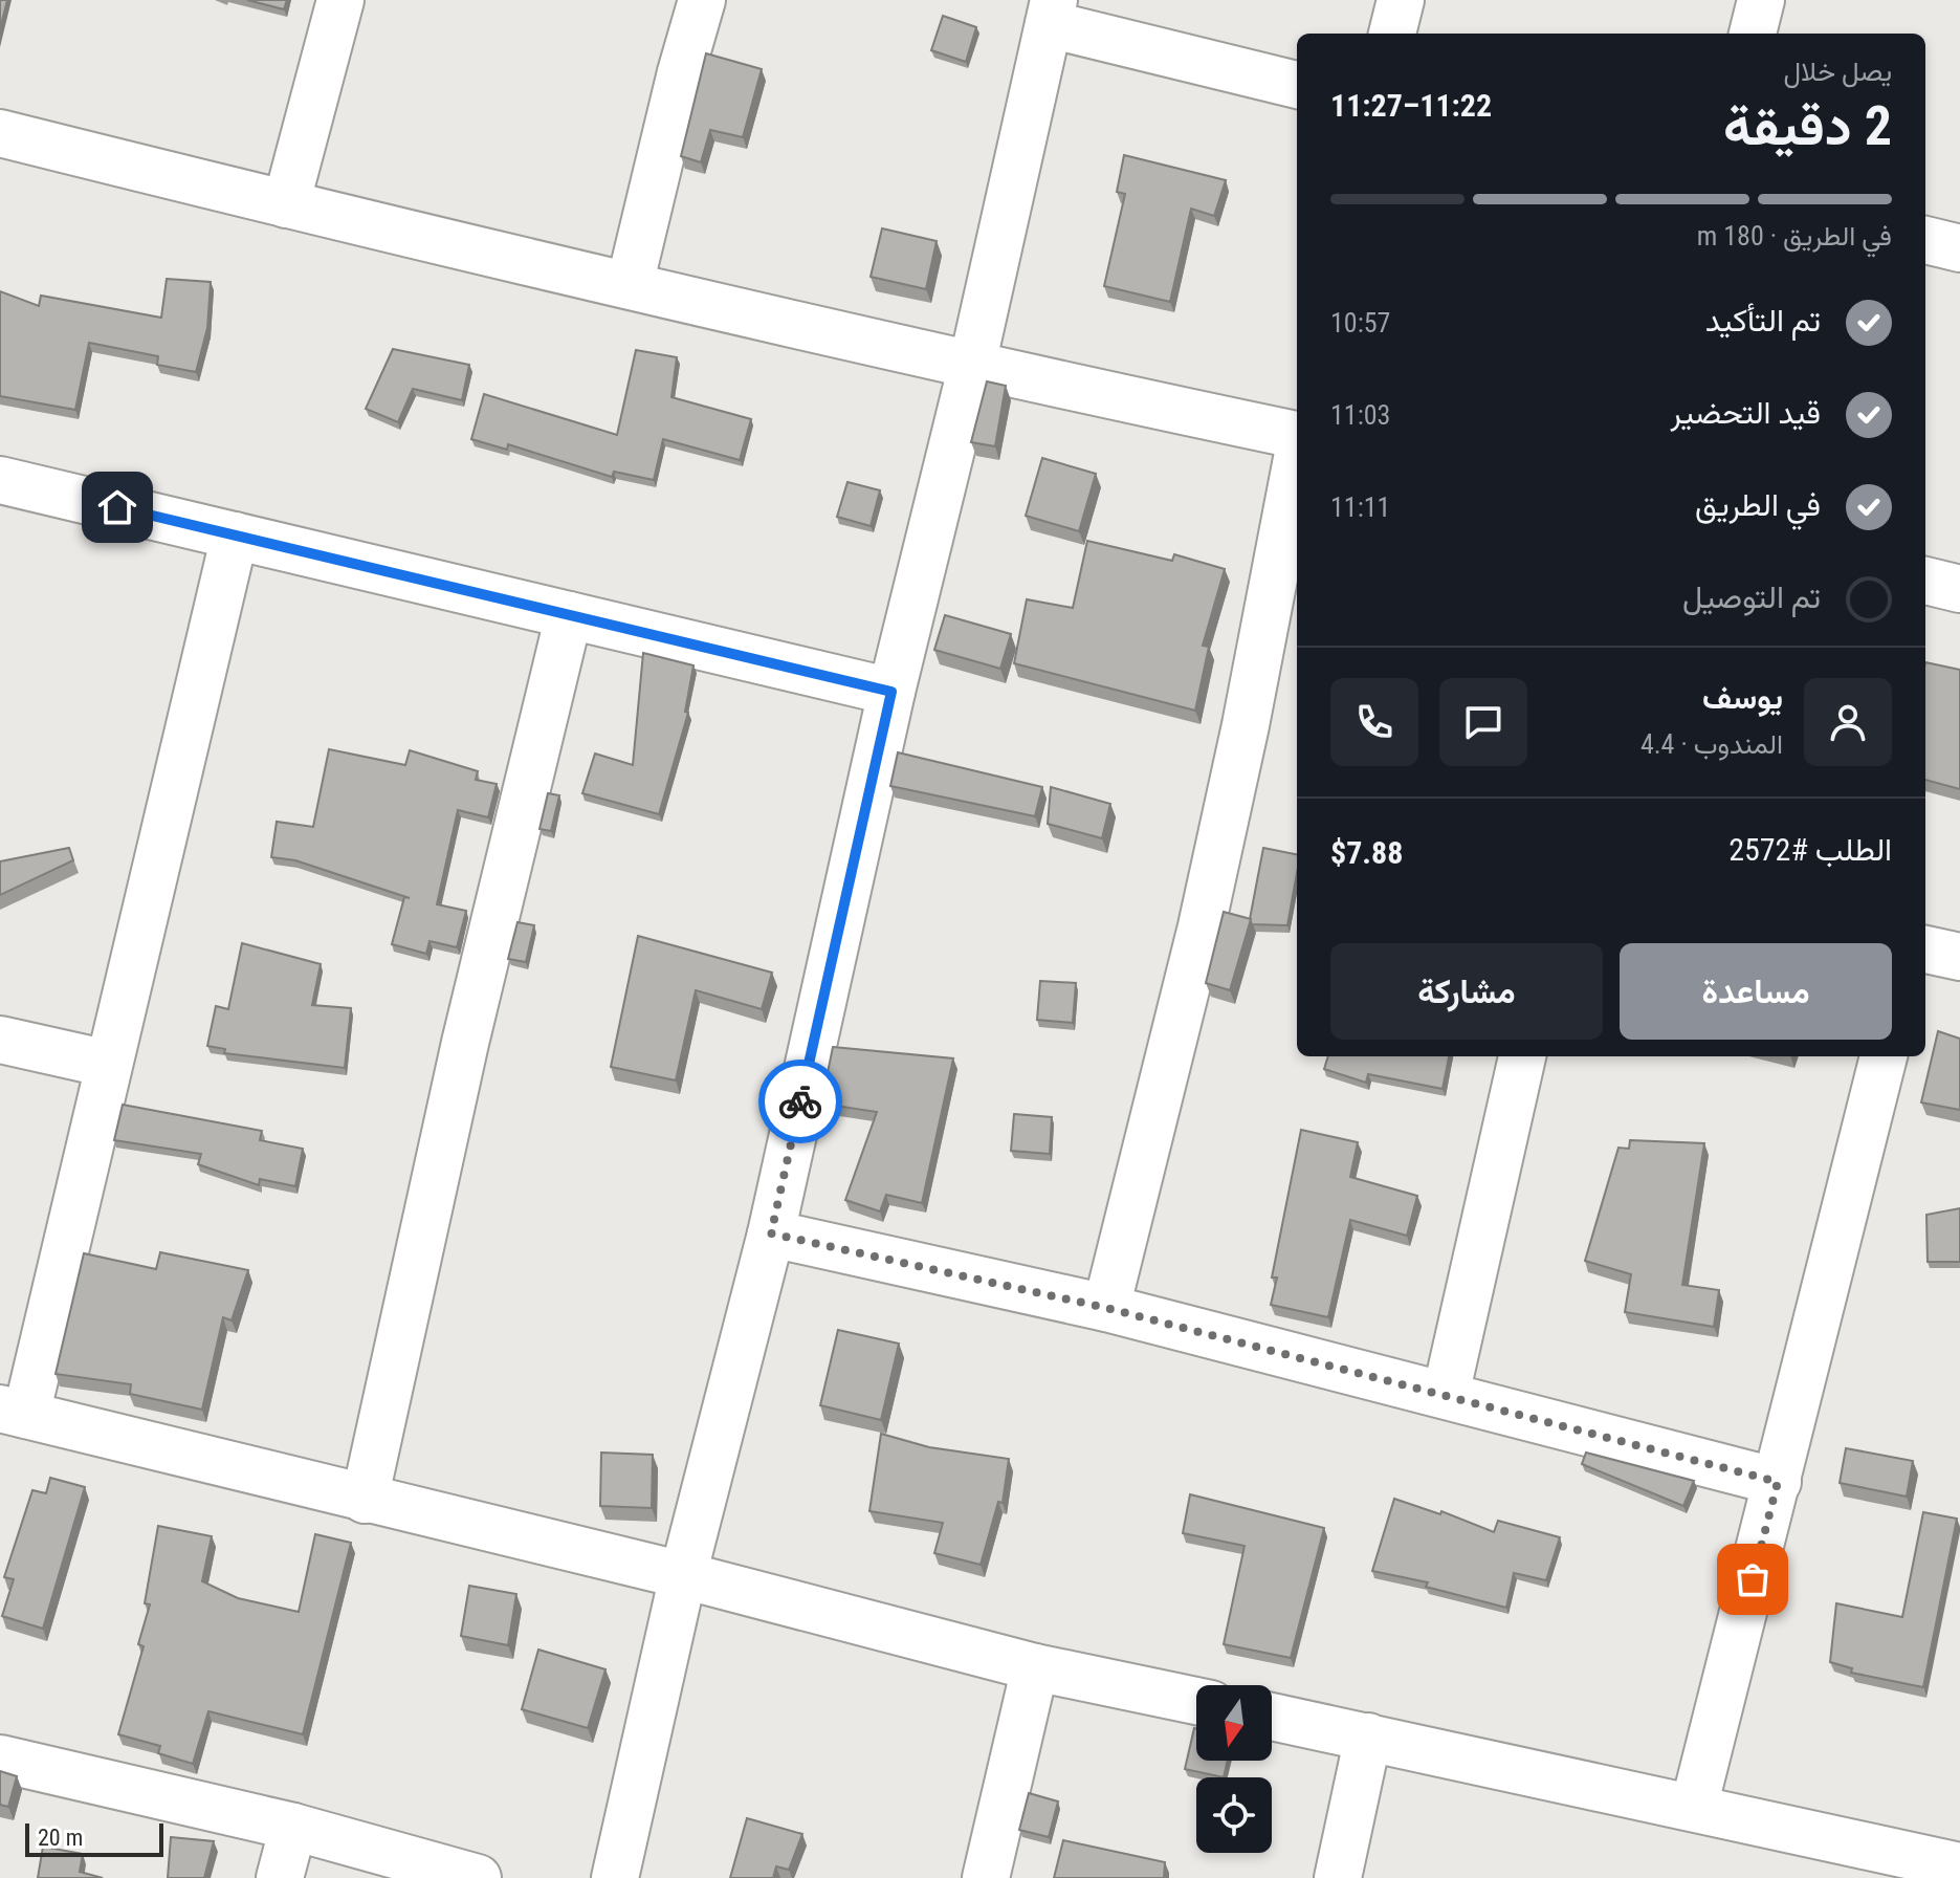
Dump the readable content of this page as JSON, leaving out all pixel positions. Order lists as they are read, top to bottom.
{
  "scale_bar": "20 m",
  "north": "bottom",
  "page": {
    "heading": ["2 دقيقة", "يصل خلال", "11:22–11:27"],
    "panel": [
      "يوسف",
      "المندوب · 4.4",
      "الطلب #2572",
      "$7.88"
    ],
    "bar": "في الطريق · 180 m",
    "list": [
      ["تم التأكيد", "10:57"],
      ["قيد التحضير", "11:03"],
      ["في الطريق", "11:11"],
      "تم التوصيل"
    ],
    "buttons": ["مساعدة", "مشاركة"],
    "scale": "20 m"
  }
}
